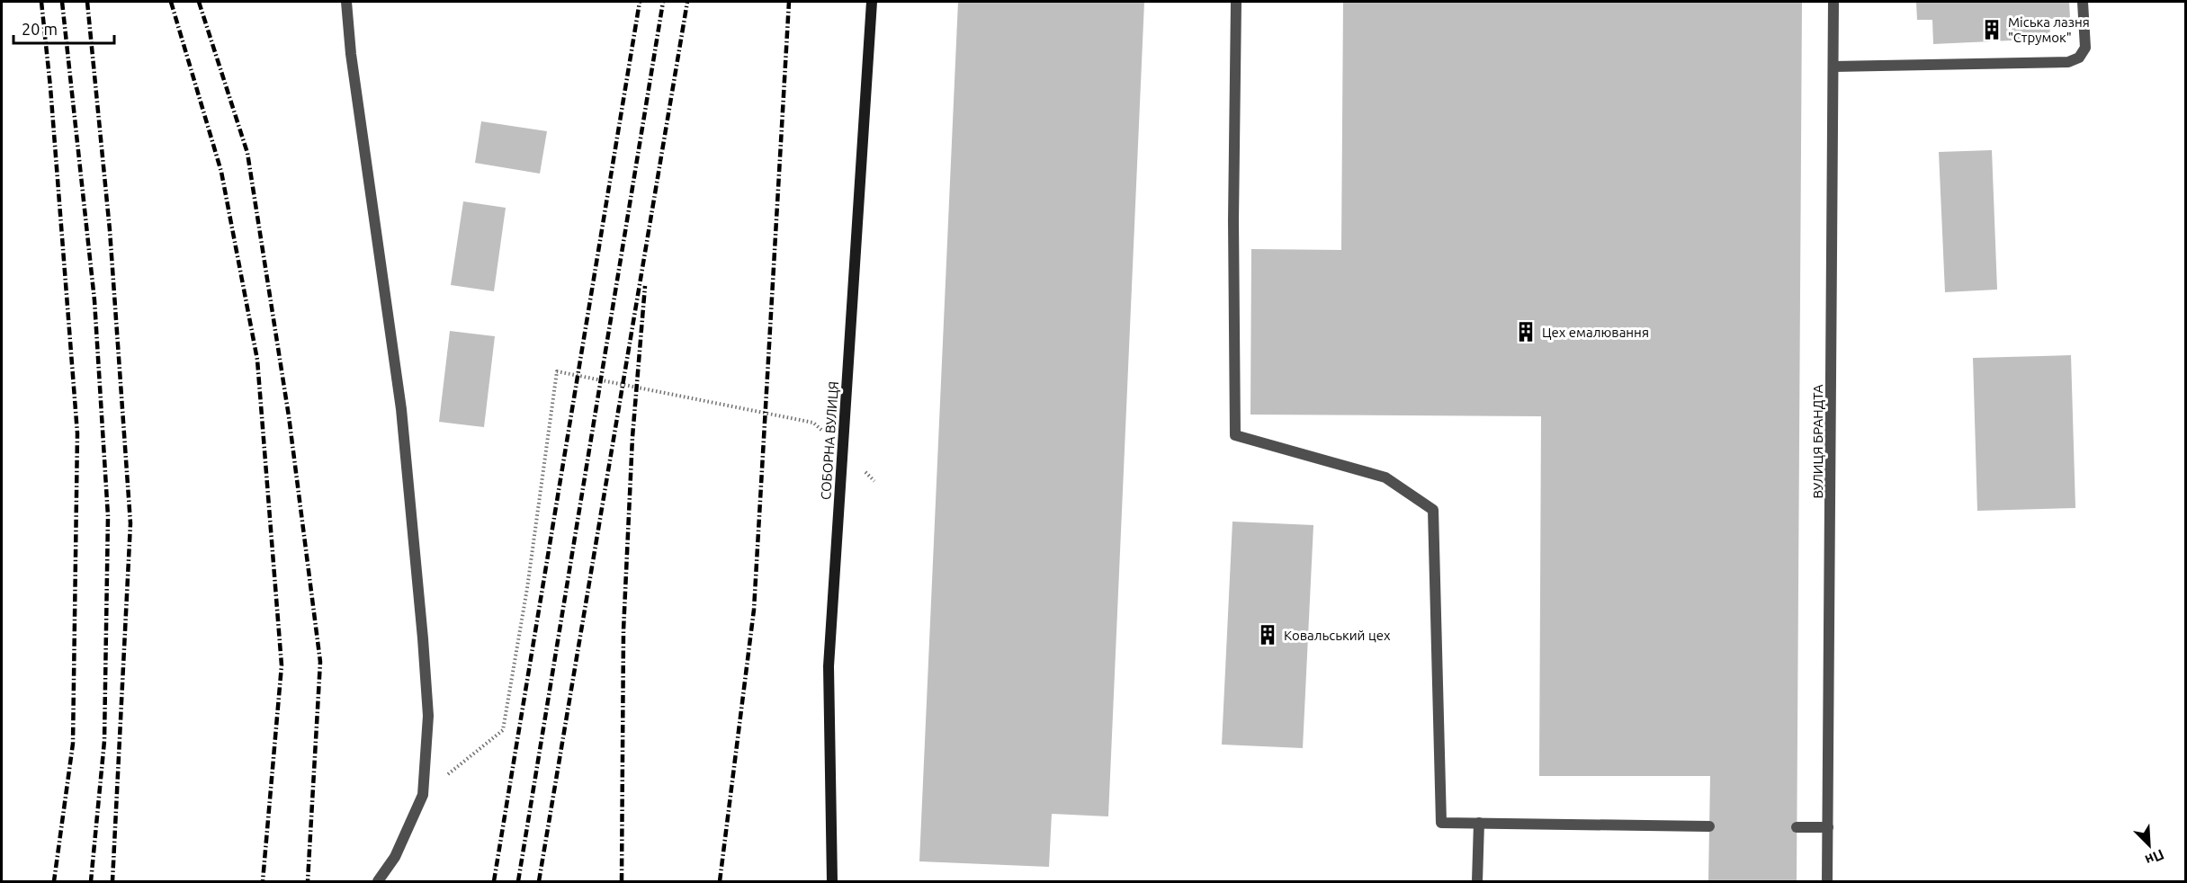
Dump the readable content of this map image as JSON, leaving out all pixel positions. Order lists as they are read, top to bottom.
{
  "streets": {
    "main road": ["СОБОРНА ВУЛИЦЯ"],
    "street": ["ВУЛИЦЯ БРАНДТА"]
  },
  "places": {
    "building": ["Міська лазня \"Струмок\"", "Цех емалювання", "Ковальський цех"]
  },
  "scale_bar": "20 m",
  "north": "bottom right"
}
